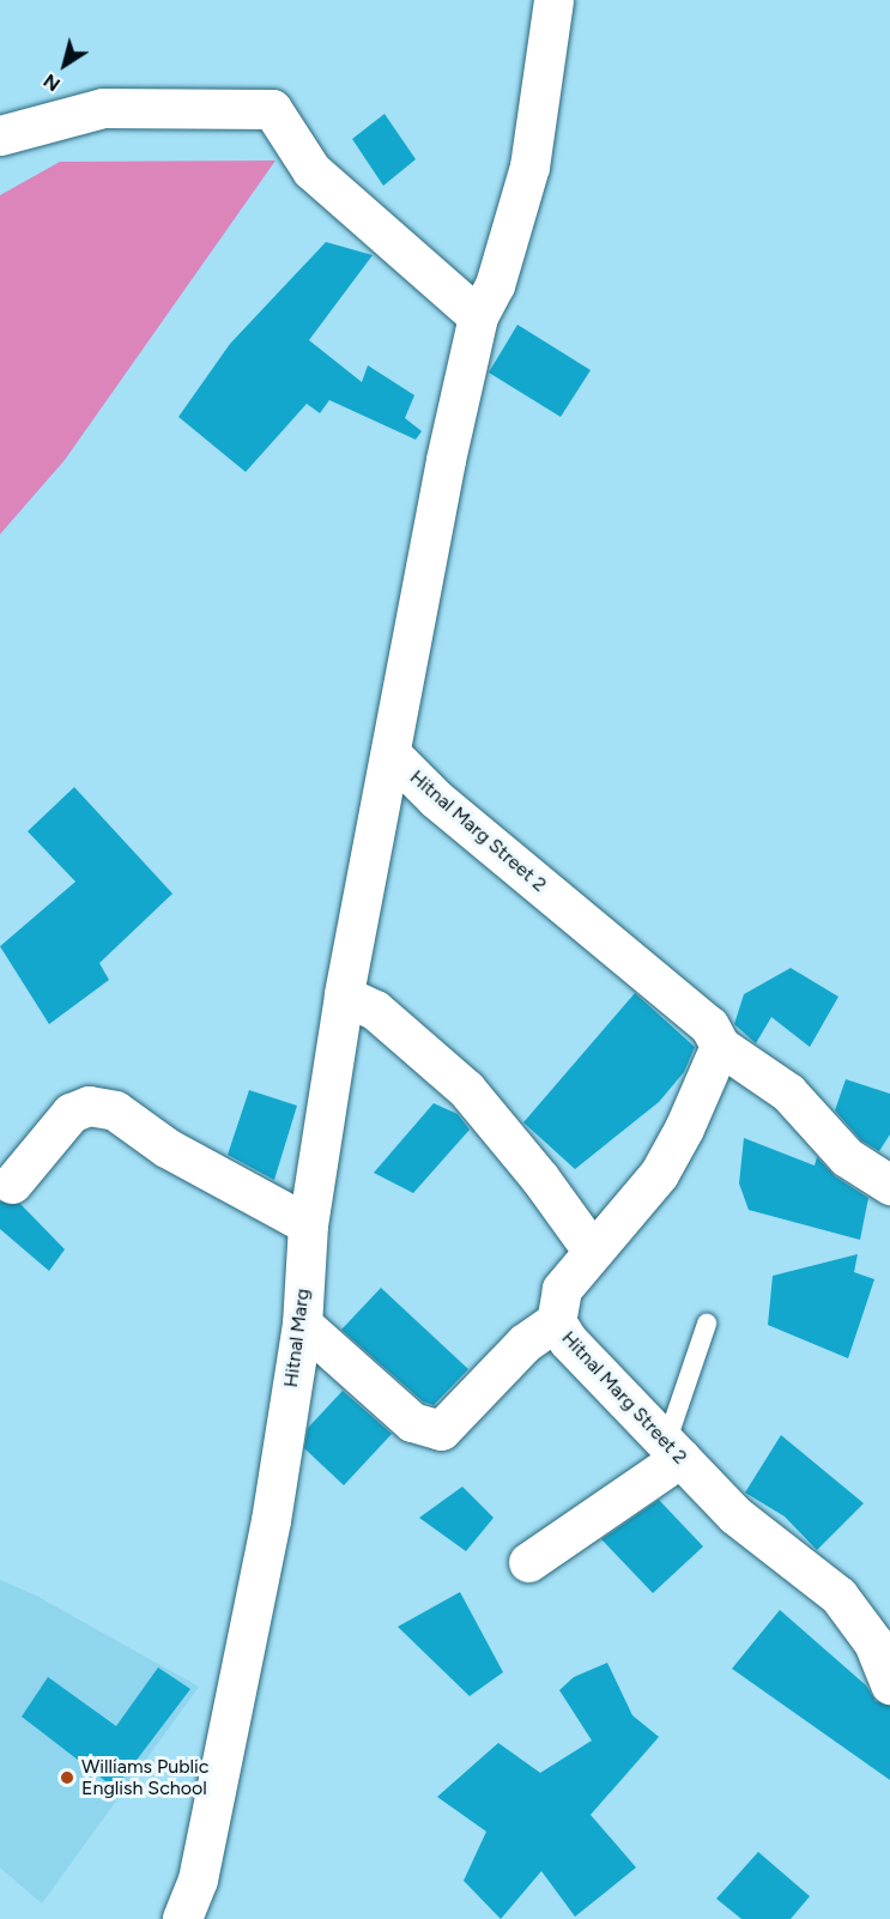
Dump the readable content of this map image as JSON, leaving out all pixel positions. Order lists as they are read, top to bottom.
{
  "streets": {
    "street": ["Hitnal Marg Street 2", "Hitnal Marg"]
  },
  "crossings": [
    ["Hitnal Marg Street 2", "Hitnal Marg"]
  ],
  "places": ["Williams Public English School"],
  "north": "bottom left"
}
